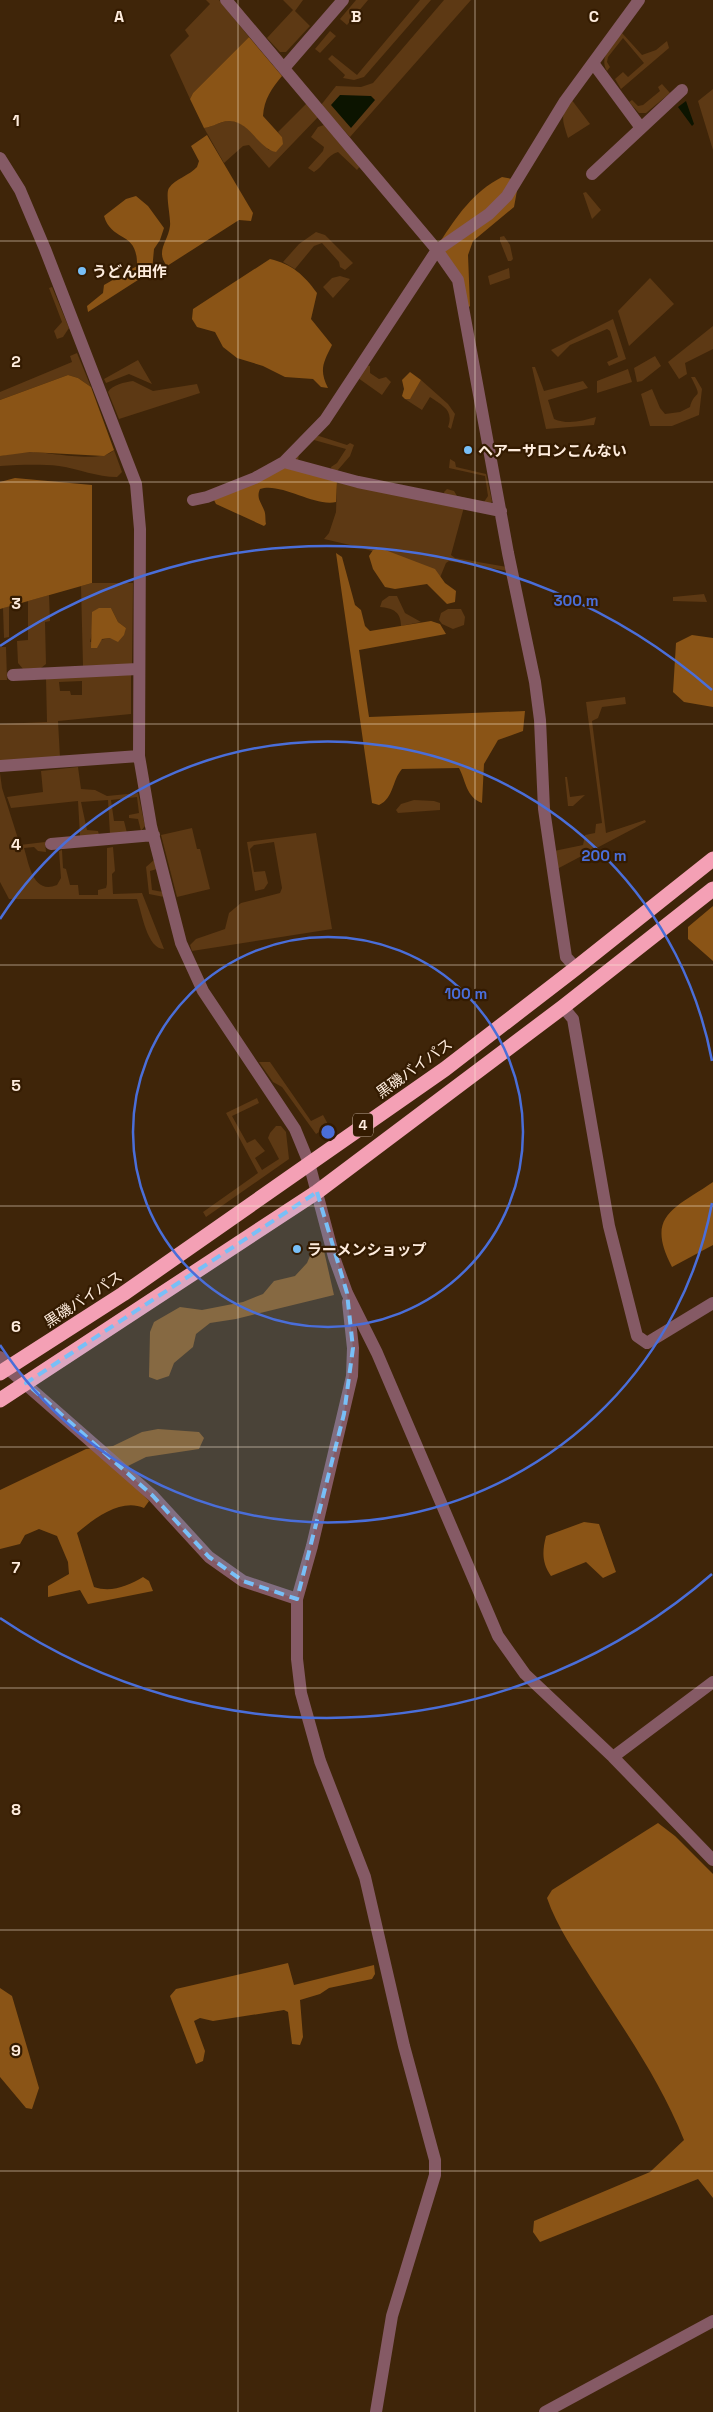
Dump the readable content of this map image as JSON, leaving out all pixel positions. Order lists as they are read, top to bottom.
{
  "streets": {
    "highway": ["黒磯バイパス", "4"]
  },
  "places": ["うどん田作", "ヘアーサロンこんない", "ラーメンショップ"],
  "grid": {
    "columns": ["A", "B", "C"],
    "rows": [
      "1",
      "2",
      "3",
      "4",
      "5",
      "6",
      "7",
      "8",
      "9"
    ]
  },
  "rings": ["300 m", "200 m", "100 m"]
}
